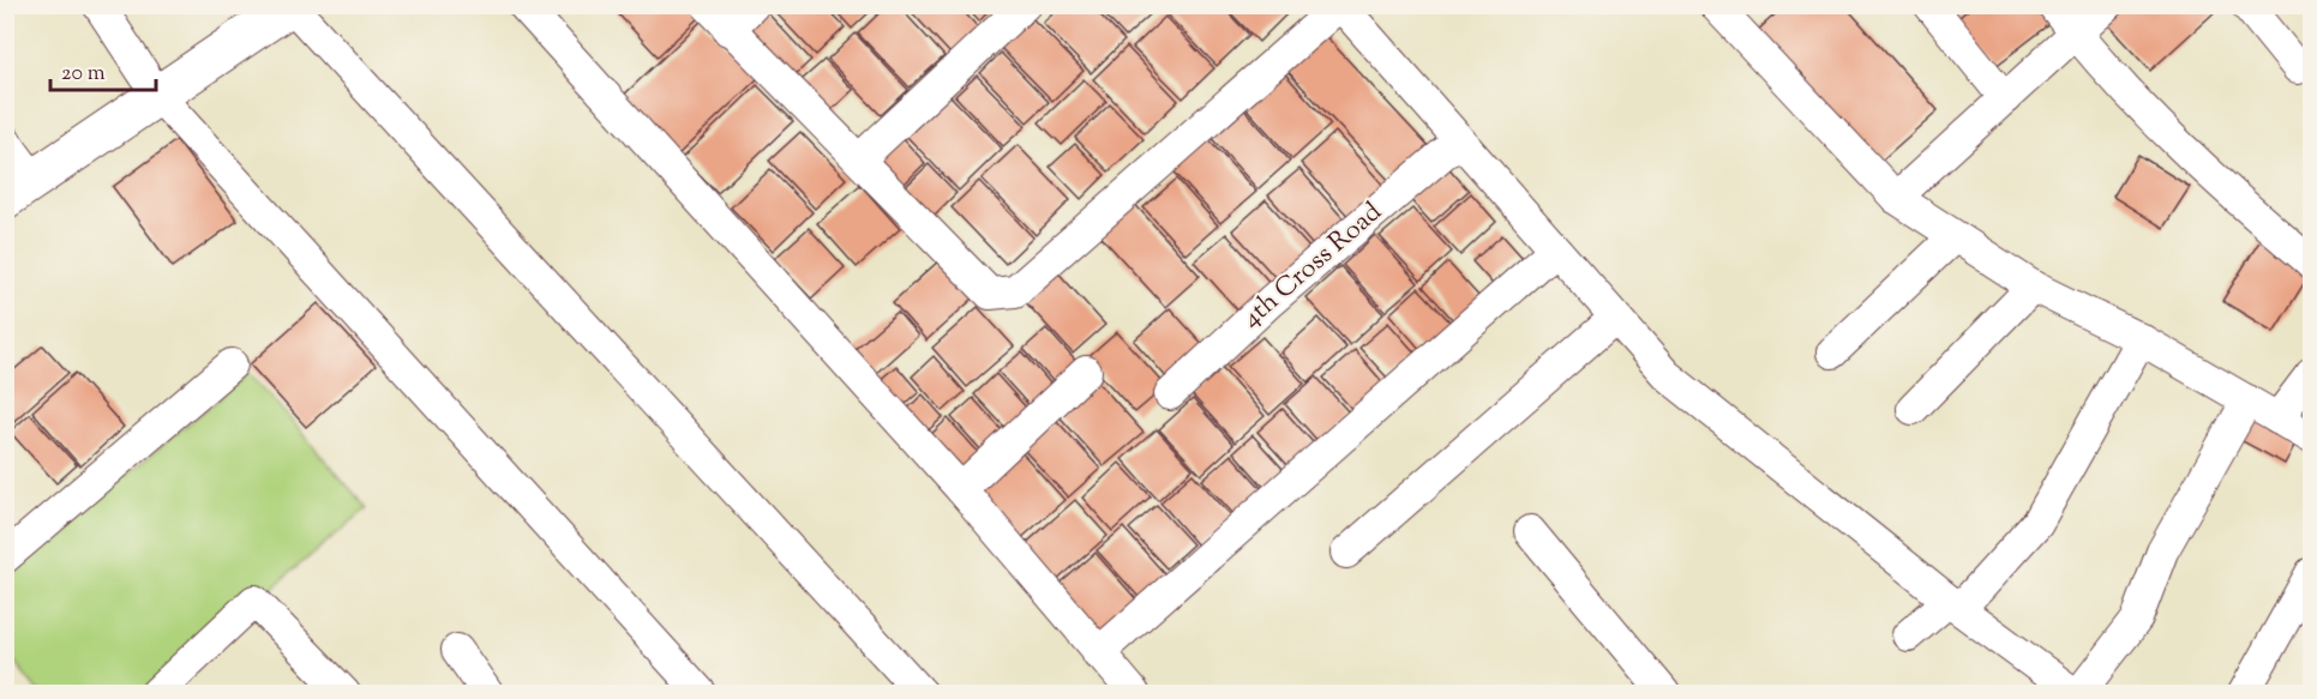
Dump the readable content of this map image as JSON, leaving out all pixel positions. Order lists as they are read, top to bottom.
{
  "streets": {
    "street": ["4th Cross Road"]
  },
  "scale_bar": "20 m"
}
